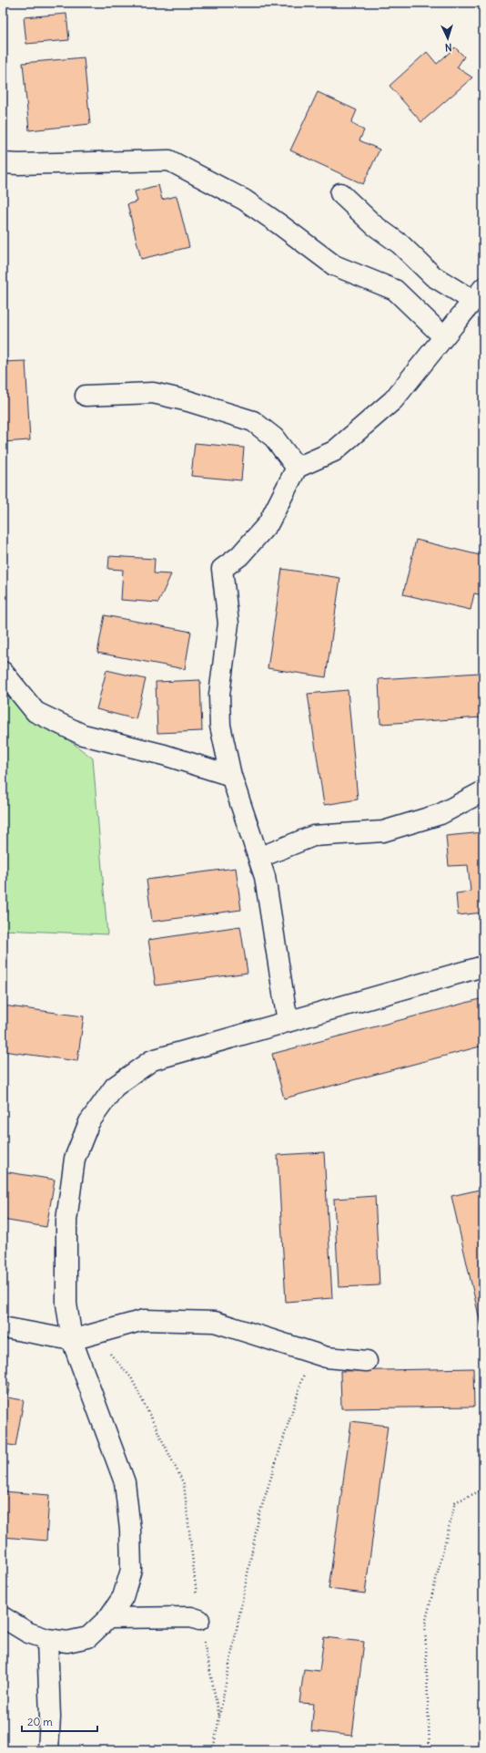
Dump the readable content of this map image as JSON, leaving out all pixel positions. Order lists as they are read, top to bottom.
{
  "scale_bar": "20 m",
  "north": "bottom"
}
